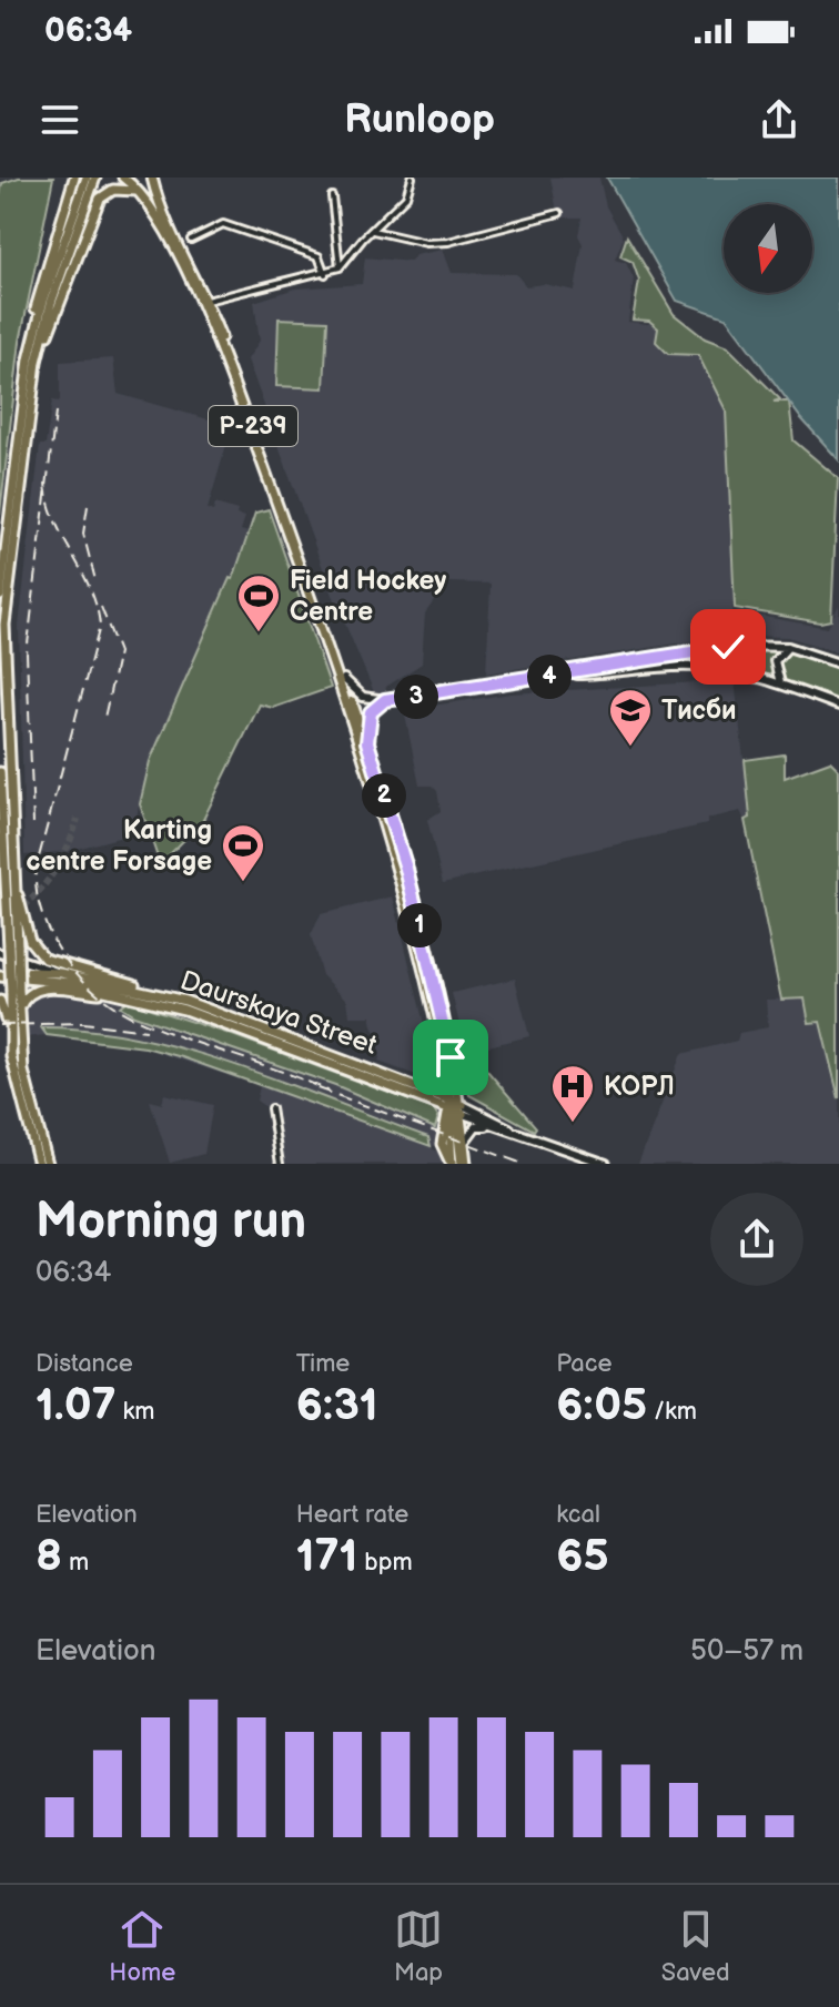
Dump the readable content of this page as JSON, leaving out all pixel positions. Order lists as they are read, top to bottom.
{
  "streets": {
    "main road": ["Р-239", "Daurskaya Street"]
  },
  "crossings": [
    ["Р-239", "Daurskaya Street"]
  ],
  "places": {
    "sports": ["Field Hockey Centre", "Karting centre Forsage"],
    "school or university": ["Тисби"],
    "hospital": ["КОРЛ"]
  },
  "north": "bottom",
  "page": {
    "status": "06:34",
    "header": "Runloop",
    "pins": [
      "4",
      "3",
      "2",
      "1"
    ],
    "heading": ["Morning run", "06:34"],
    "stats": [
      ["Distance", "1.07 km"],
      ["Time", "6:31"],
      ["Pace", "6:05 /km"],
      ["Elevation", "8 m"],
      ["Heart rate", "171 bpm"],
      ["kcal", "65"]
    ],
    "chart": ["Elevation", "50–57 m"],
    "tabs": ["Home", "Map", "Saved"]
  }
}
